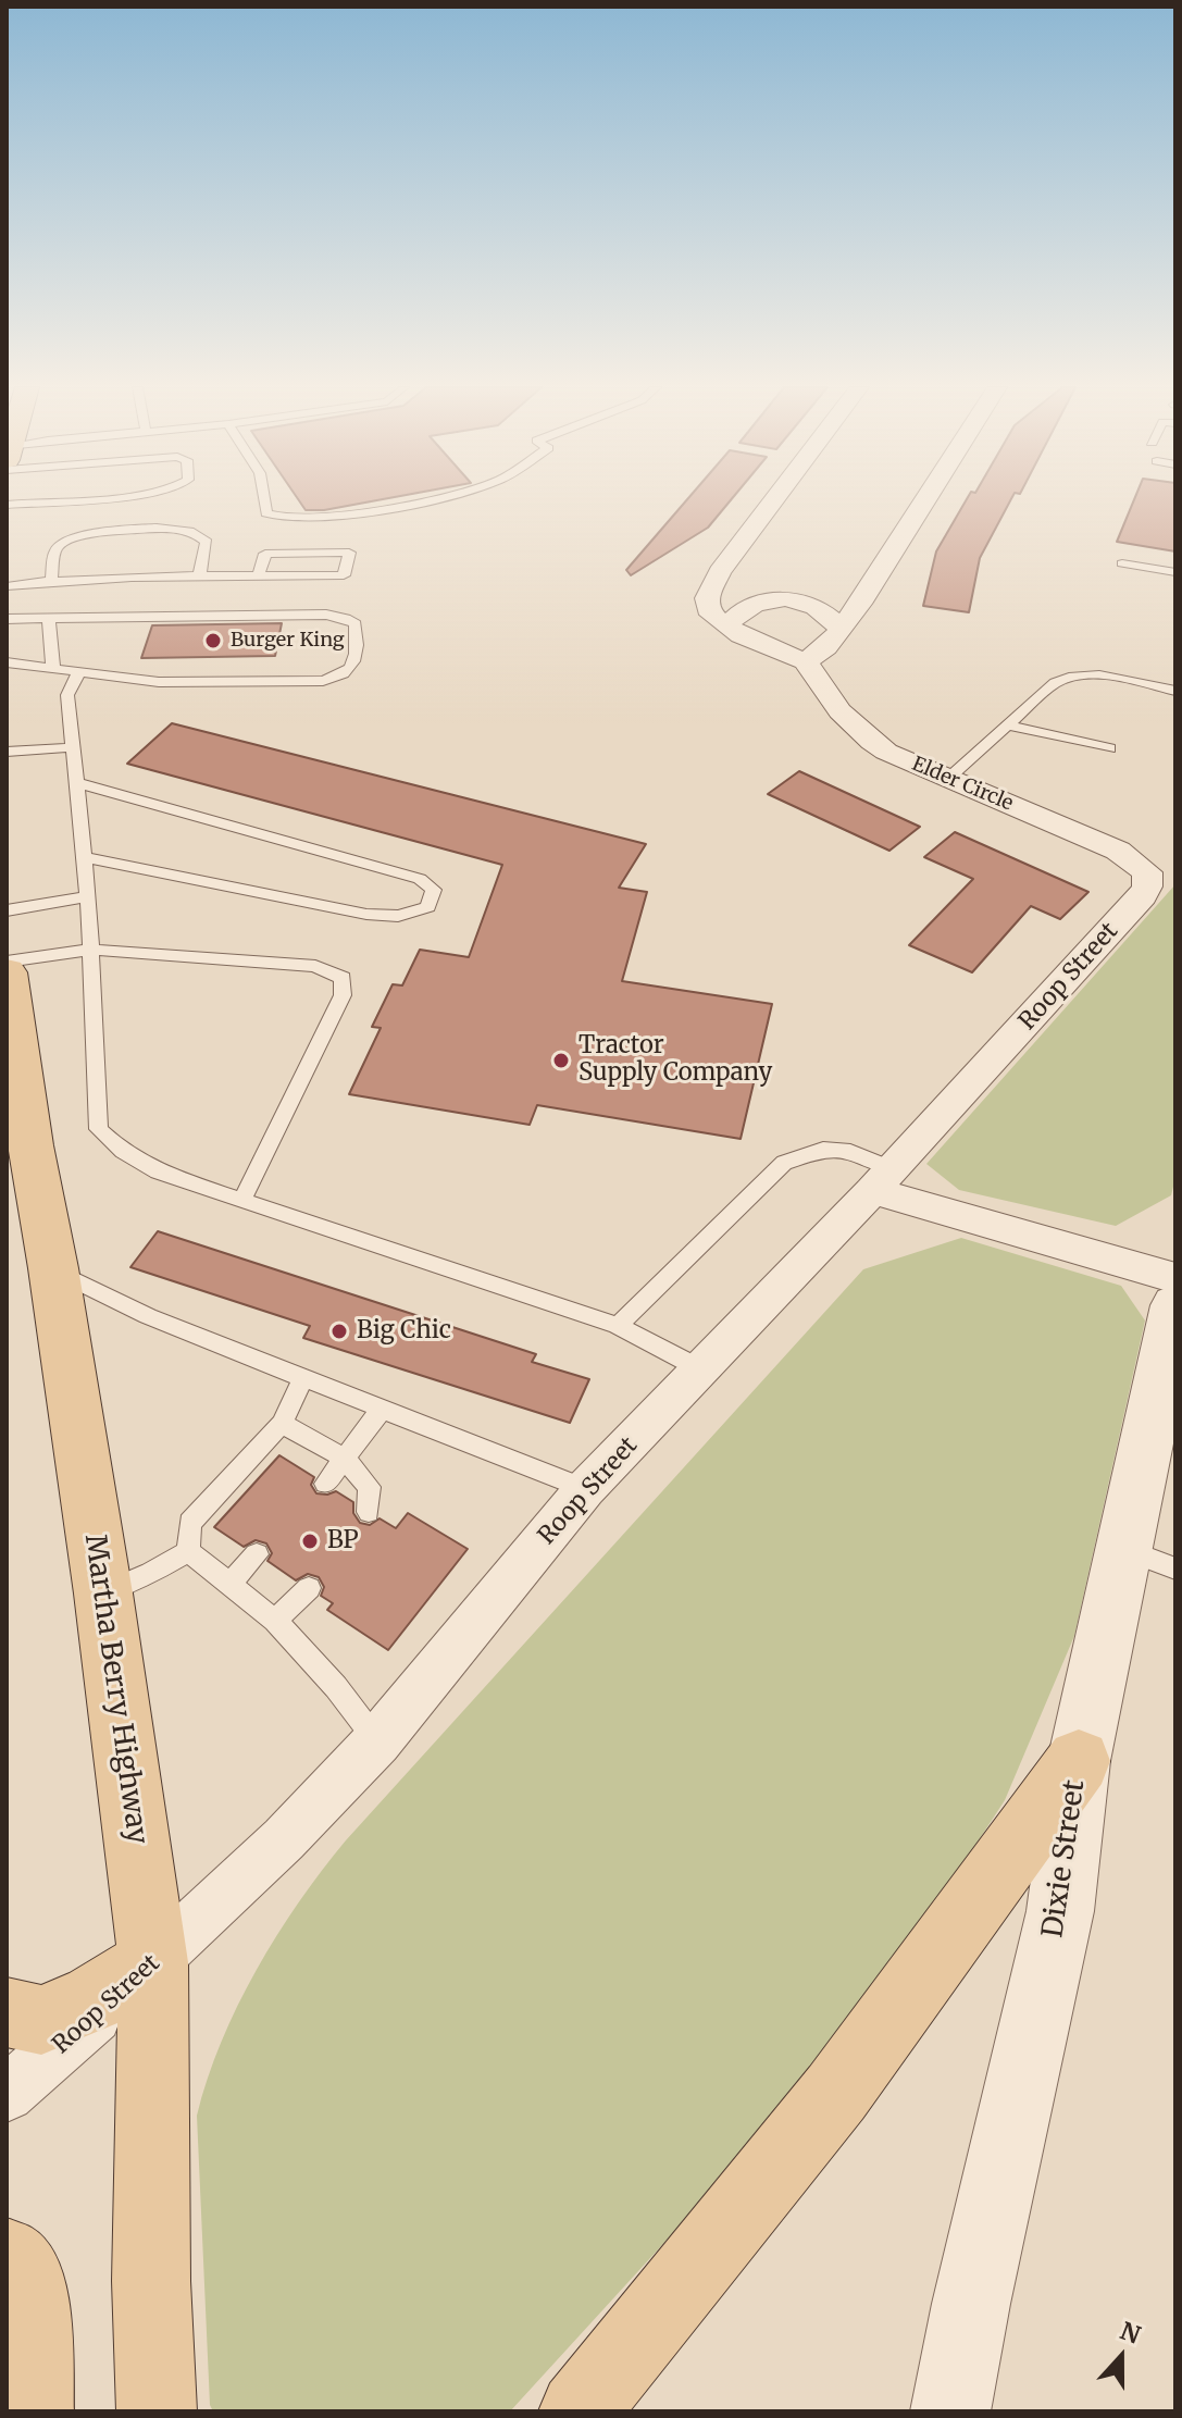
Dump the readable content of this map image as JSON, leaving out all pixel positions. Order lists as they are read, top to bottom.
{
  "streets": {
    "main road": ["Martha Berry Highway"],
    "street": ["Elder Circle", "Roop Street", "Dixie Street"]
  },
  "crossings": [
    ["Elder Circle", "Roop Street"],
    ["Roop Street", "Martha Berry Highway"]
  ],
  "places": [
    "Burger King",
    "Tractor Supply Company",
    "Big Chic",
    "BP"
  ],
  "north": "top"
}
